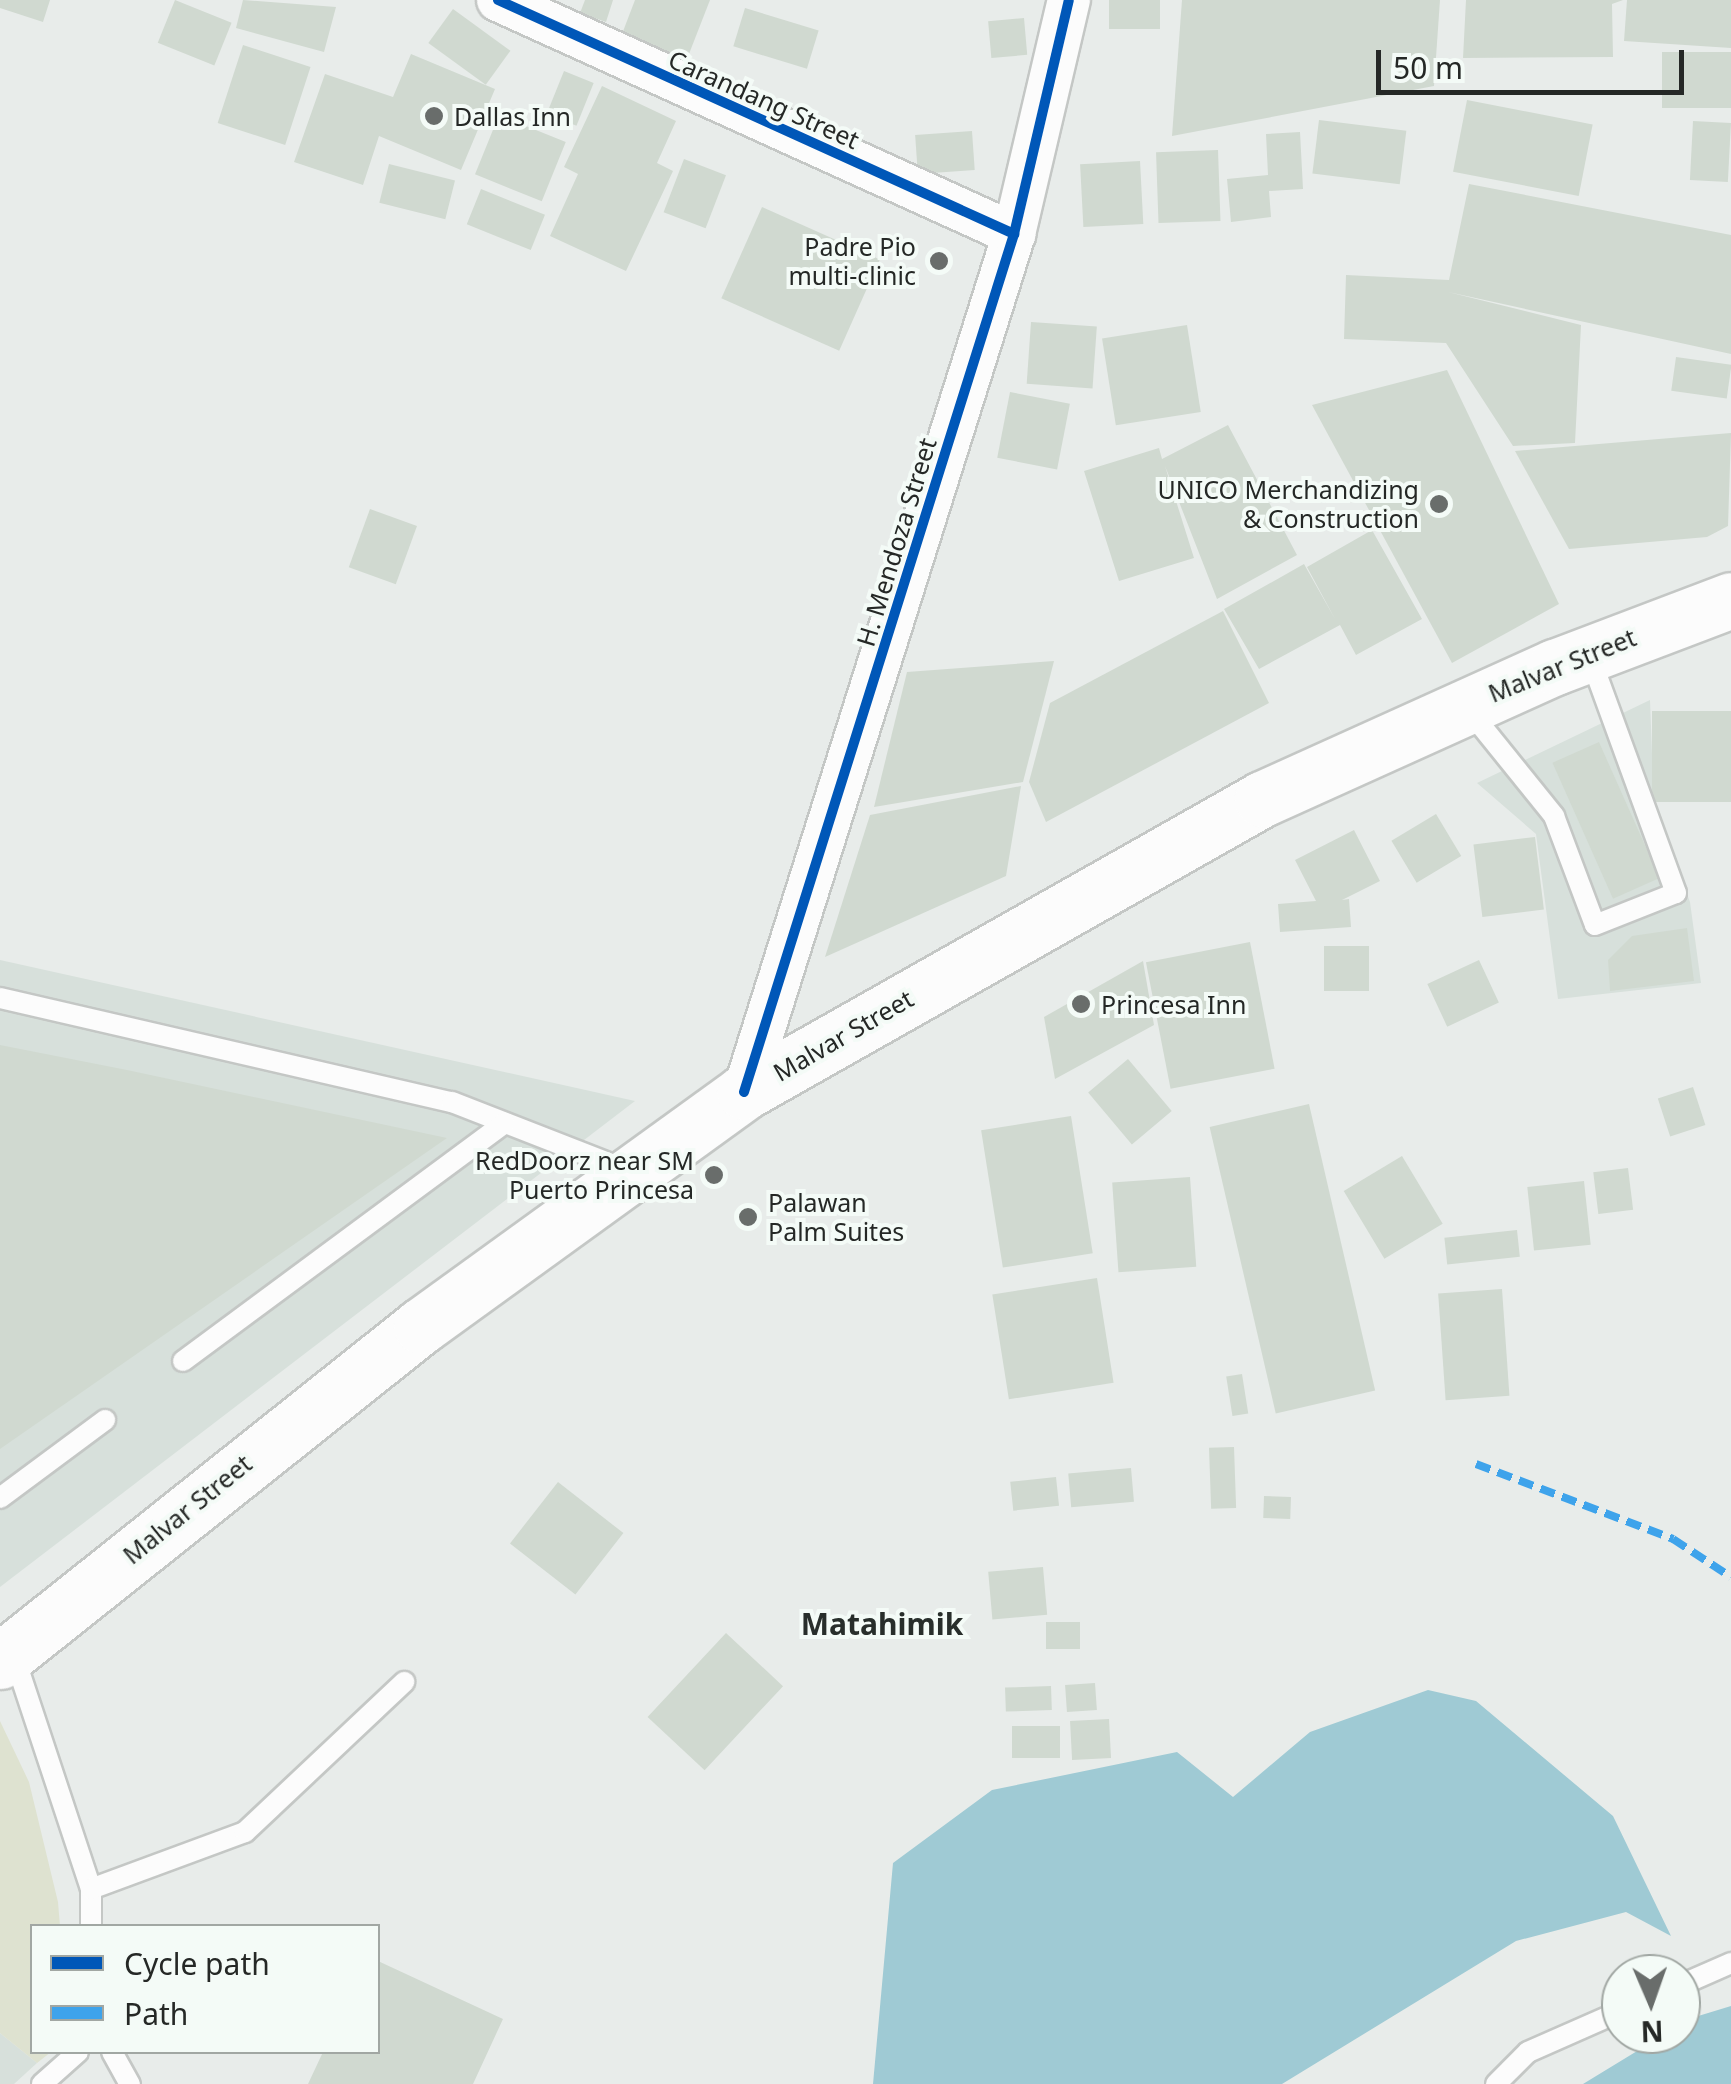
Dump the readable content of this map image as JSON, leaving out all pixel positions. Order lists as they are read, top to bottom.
{
  "streets": {
    "main road": ["Malvar Street"],
    "street": ["Carandang Street", "H. Mendoza Street"]
  },
  "crossings": [
    ["Carandang Street", "H. Mendoza Street"],
    ["H. Mendoza Street", "Malvar Street"]
  ],
  "districts": ["Matahimik"],
  "places": [
    "Dallas Inn",
    "Padre Pio multi-clinic",
    "UNICO Merchandizing & Construction",
    "Princesa Inn",
    "RedDoorz near SM Puerto Princesa",
    "Palawan Palm Suites"
  ],
  "legend": ["Cycle path", "Path"],
  "scale_bar": "50 m",
  "north": "bottom"
}
